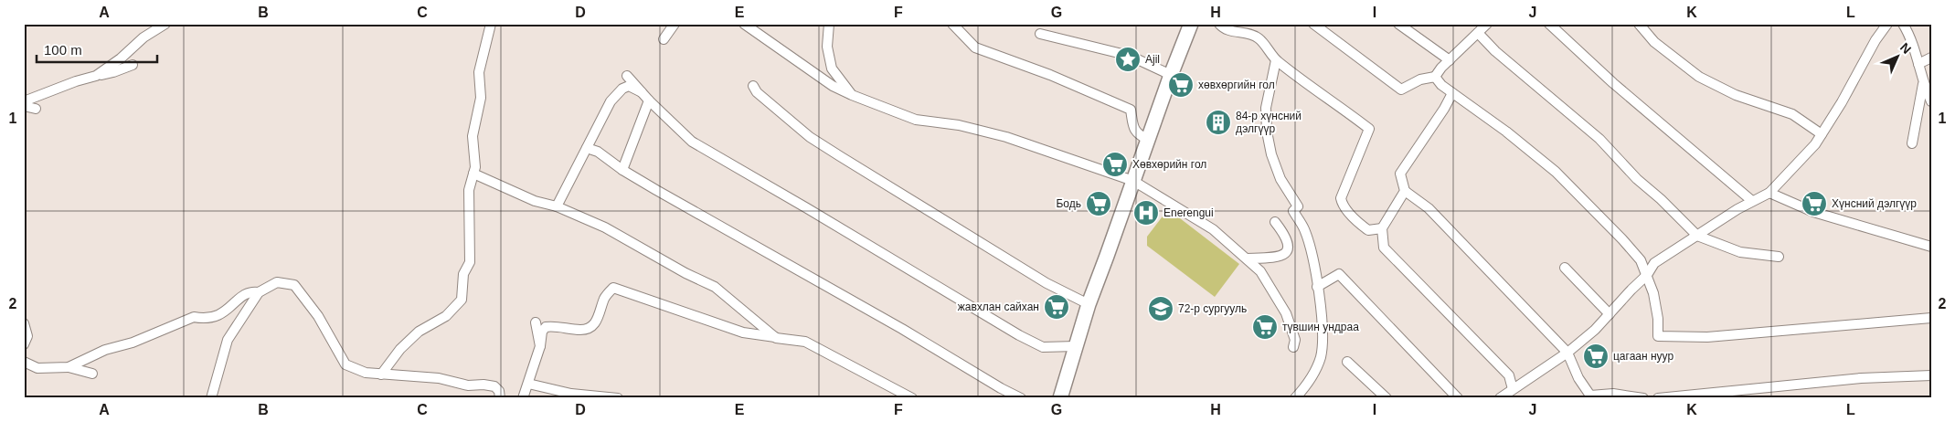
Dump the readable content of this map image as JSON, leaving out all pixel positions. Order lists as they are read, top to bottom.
{
  "places": {
    "place": ["Ajil"],
    "supermarket": [
      "хөвхөргийн гол",
      "Хөвхөрийн гол",
      "Бодь",
      "Хүнсний дэлгүүр",
      "жавхлан сайхан",
      "түвшин ундраа",
      "цагаан нуур"
    ],
    "building": ["84-р хүнсний дэлгүүр"],
    "hospital": ["Enerengui"],
    "school or university": ["72-р сургууль"]
  },
  "scale_bar": "100 m",
  "north": "top right",
  "grid": {
    "columns": [
      "A",
      "B",
      "C",
      "D",
      "E",
      "F",
      "G",
      "H",
      "I",
      "J",
      "K",
      "L"
    ],
    "rows": ["1", "2"]
  }
}
